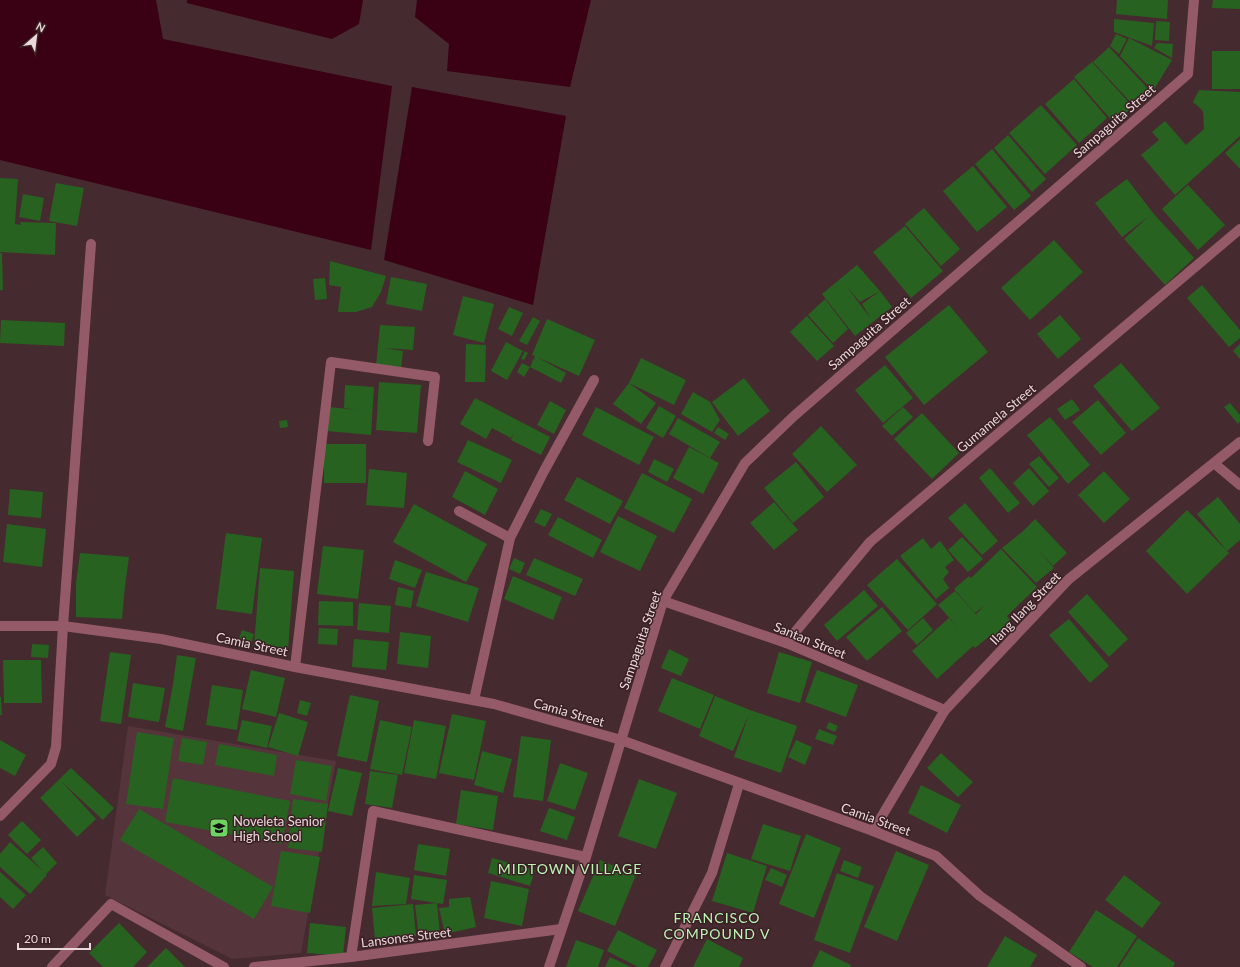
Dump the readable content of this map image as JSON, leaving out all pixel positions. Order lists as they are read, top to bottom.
{
  "streets": {
    "street": [
      "Sampaguita Street",
      "Gumamela Street",
      "Ilang Ilang Street",
      "Santan Street",
      "Camia Street",
      "Lansones Street"
    ]
  },
  "crossings": [
    ["Sampaguita Street", "Santan Street"],
    ["Sampaguita Street", "Camia Street"],
    ["Sampaguita Street", "Lansones Street"],
    ["Gumamela Street", "Santan Street"],
    ["Ilang Ilang Street", "Santan Street"],
    ["Ilang Ilang Street", "Camia Street"]
  ],
  "districts": ["MIDTOWN VILLAGE", "FRANCISCO COMPOUND V"],
  "places": {
    "school or university": ["Noveleta Senior High School"]
  },
  "scale_bar": "20 m",
  "north": "top right"
}
